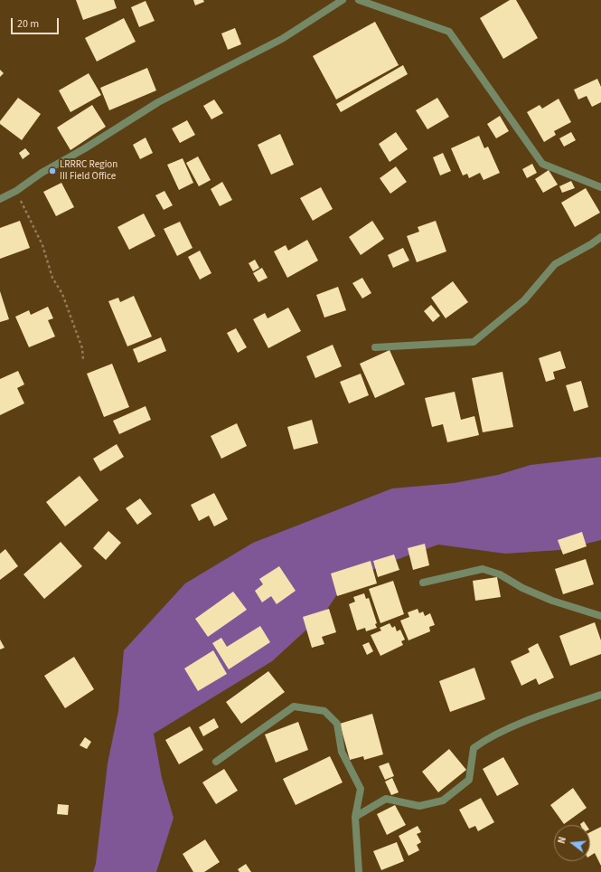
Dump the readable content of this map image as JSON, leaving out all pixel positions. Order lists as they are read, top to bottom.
{
  "places": ["LRRRC Region III Field Office"],
  "scale_bar": "20 m",
  "north": "left"
}
